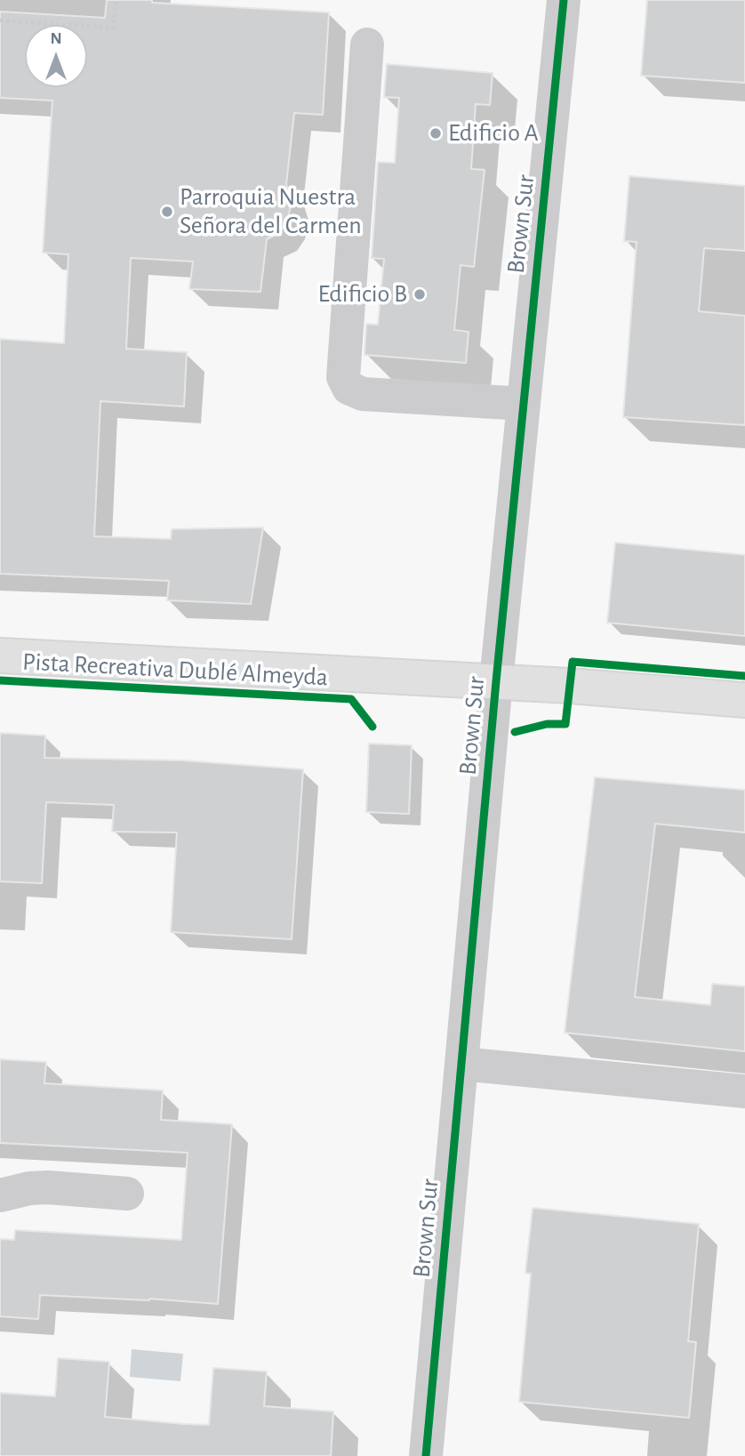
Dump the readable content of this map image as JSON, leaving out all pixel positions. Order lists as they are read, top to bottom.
{
  "streets": {
    "street": ["Brown Sur"],
    "cycle path": ["Pista Recreativa Dublé Almeyda"]
  },
  "places": ["Edificio A", "Parroquia Nuestra Señora del Carmen", "Edificio B"],
  "north": "top"
}
